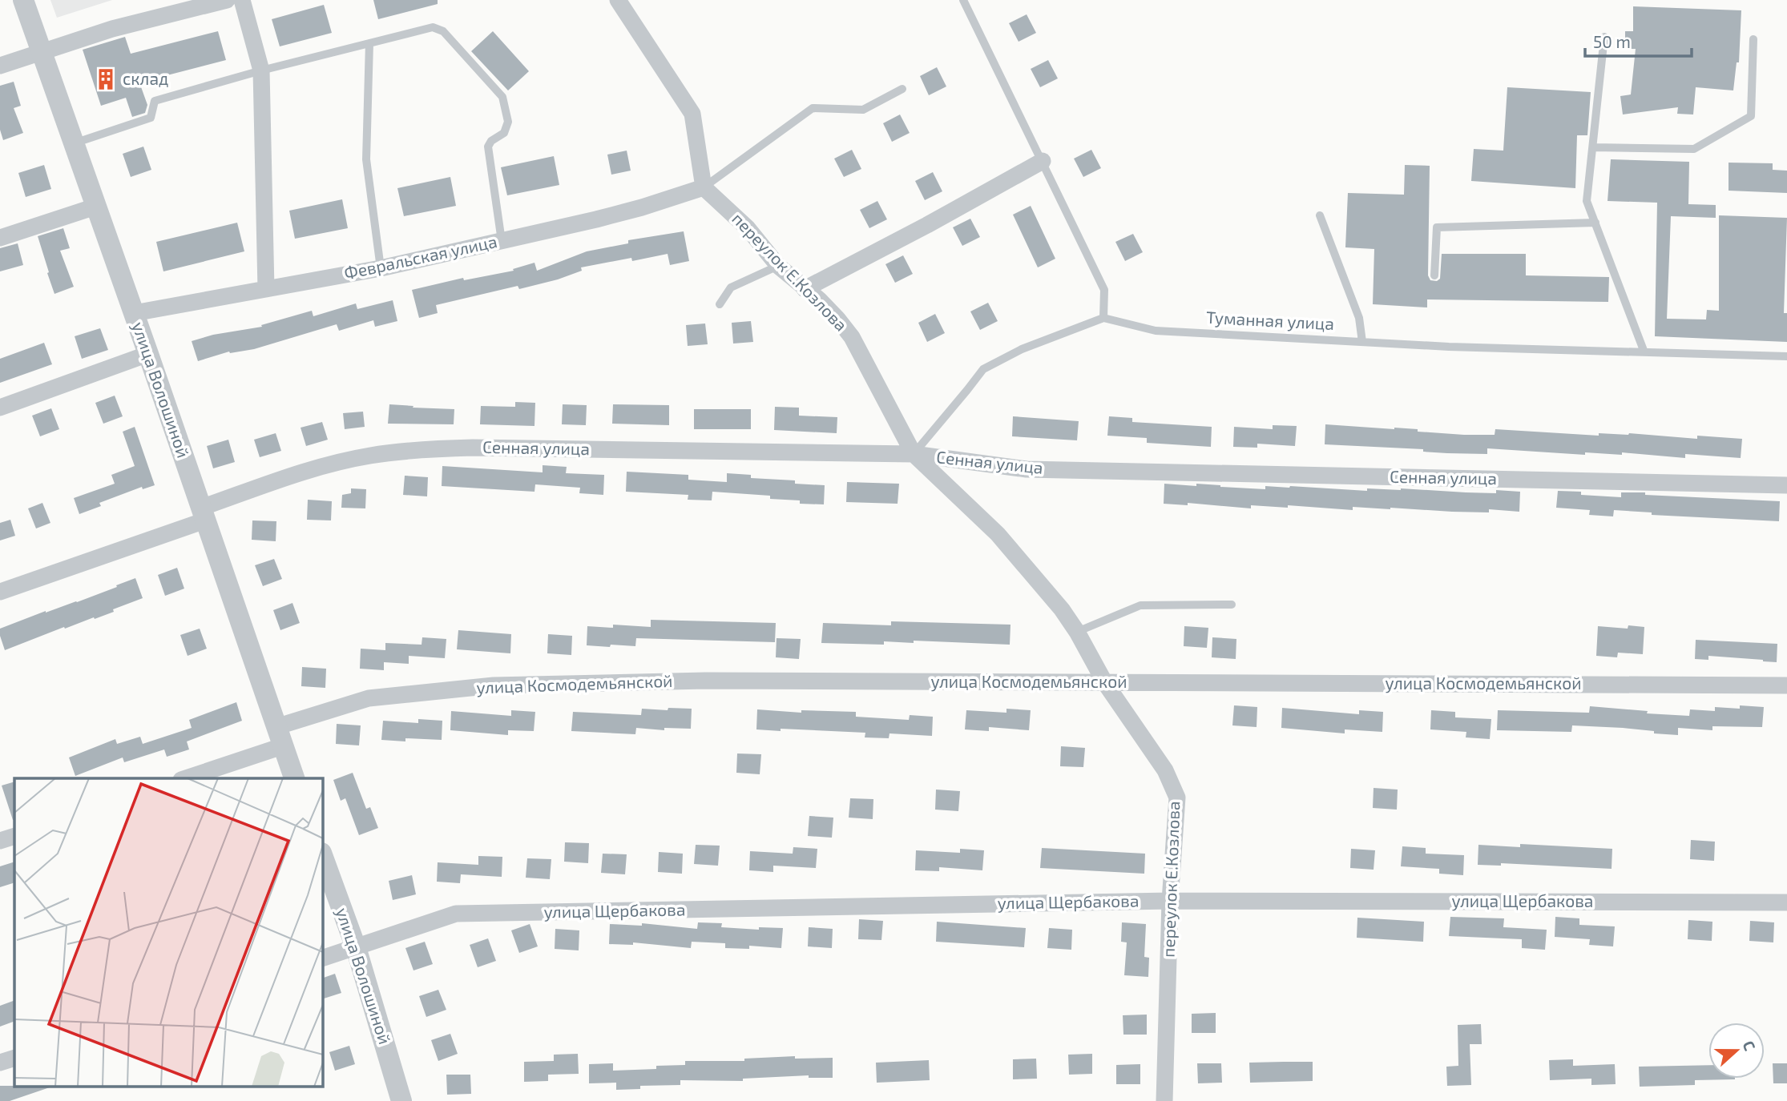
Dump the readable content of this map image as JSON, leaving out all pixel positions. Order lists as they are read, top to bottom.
{
  "streets": {
    "street": [
      "Февральская улица",
      "переулок Е.Козлова",
      "улица Волошиной",
      "Сенная улица",
      "улица Космодемьянской",
      "улица Щербакова"
    ],
    "lane": ["Туманная улица"]
  },
  "crossings": [
    ["Февральская улица", "переулок Е.Козлова"],
    ["Февральская улица", "улица Волошиной"],
    ["переулок Е.Козлова", "Сенная улица"],
    ["переулок Е.Козлова", "улица Космодемьянской"],
    ["переулок Е.Козлова", "улица Щербакова"],
    ["улица Волошиной", "Сенная улица"],
    ["улица Волошиной", "улица Космодемьянской"],
    ["улица Волошиной", "улица Щербакова"]
  ],
  "places": {
    "building": ["склад"]
  },
  "scale_bar": "50 m",
  "north": "right"
}
